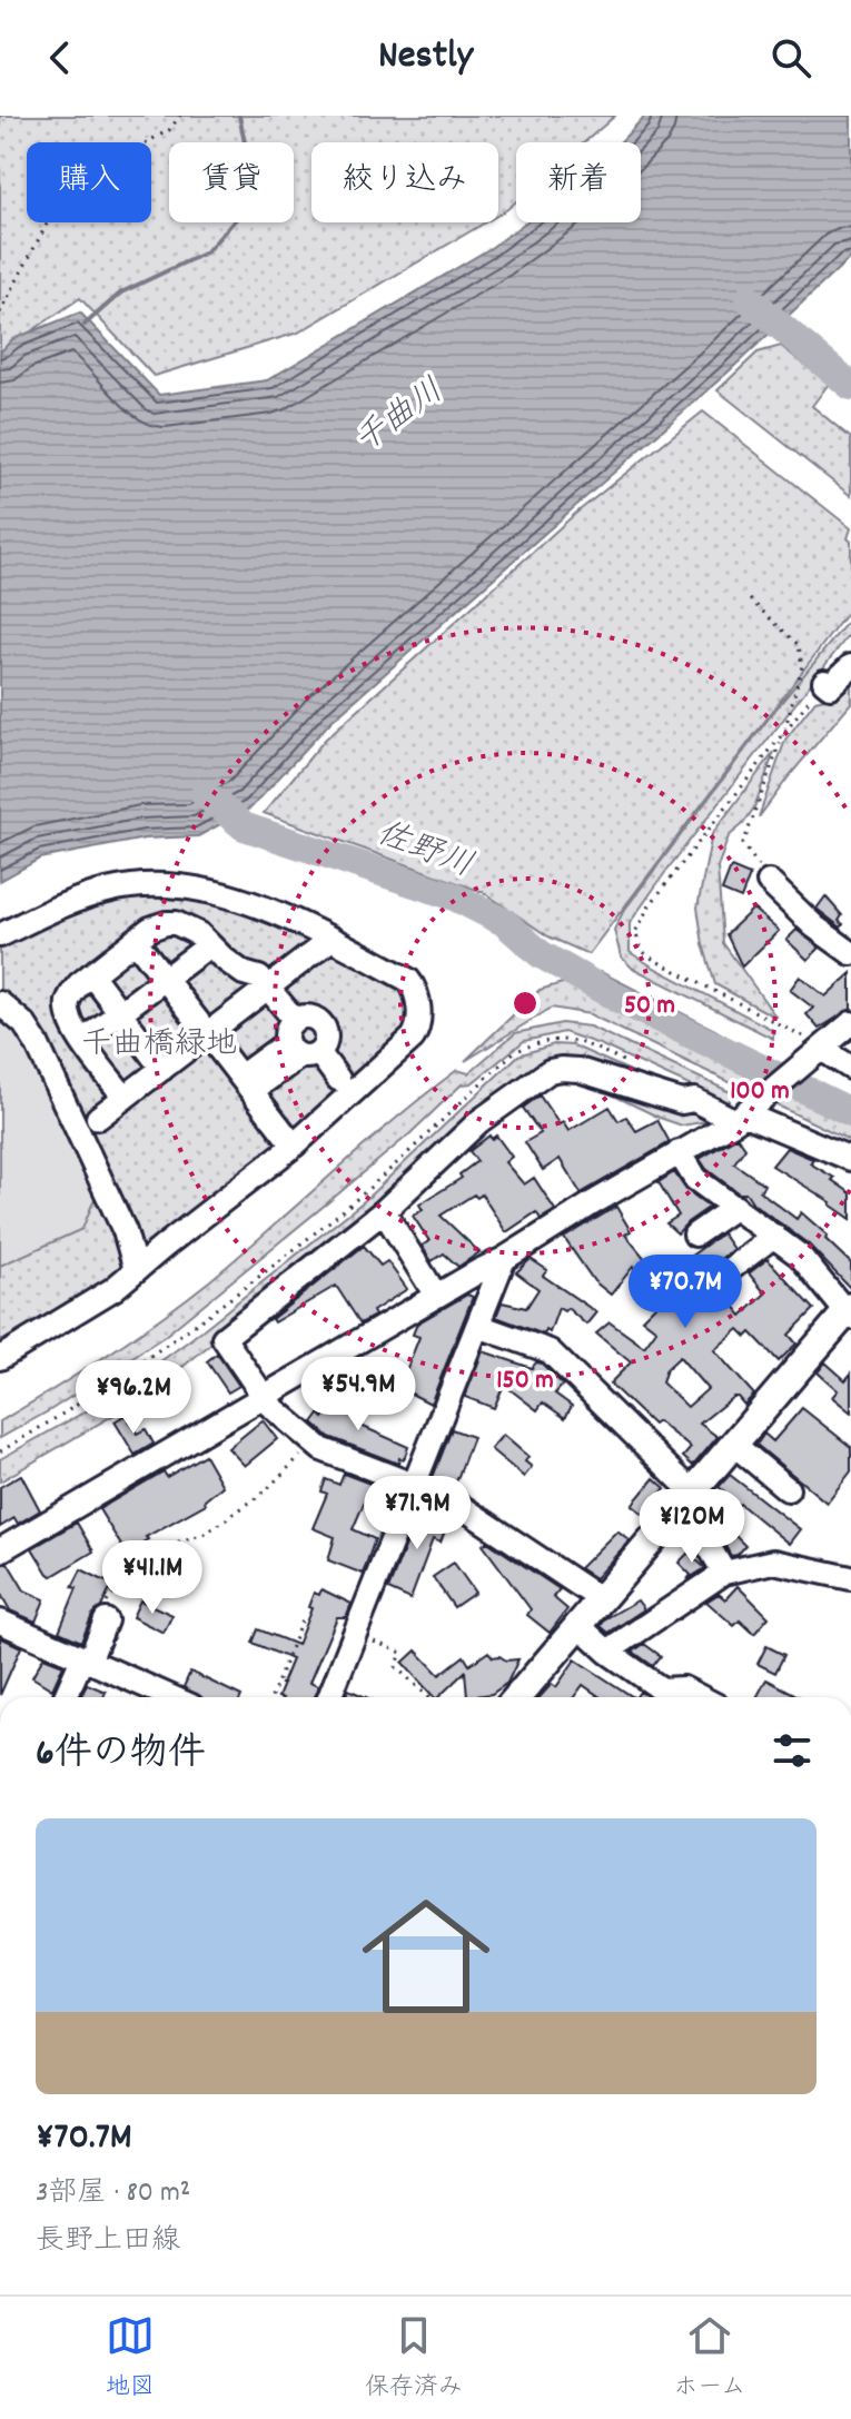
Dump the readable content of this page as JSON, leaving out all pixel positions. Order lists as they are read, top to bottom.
{
  "water": ["千曲川", "佐野川"],
  "parks": ["千曲橋緑地"],
  "page": {
    "header": "Nestly",
    "chip": [
      "購入",
      "賃貸",
      "絞り込み",
      "新着"
    ],
    "price": [
      "¥70.7M",
      "¥54.9M",
      "¥96.2M",
      "¥71.9M",
      "¥120M",
      "¥41.1M"
    ],
    "heading": "6件の物件",
    "list": [
      {
        "name": "¥70.7M",
        "note": "3部屋 · 80 m² · 長野上田線"
      }
    ],
    "tabs": ["地図", "保存済み", "ホーム"]
  },
  "rings": ["50 m", "100 m", "150 m"]
}
